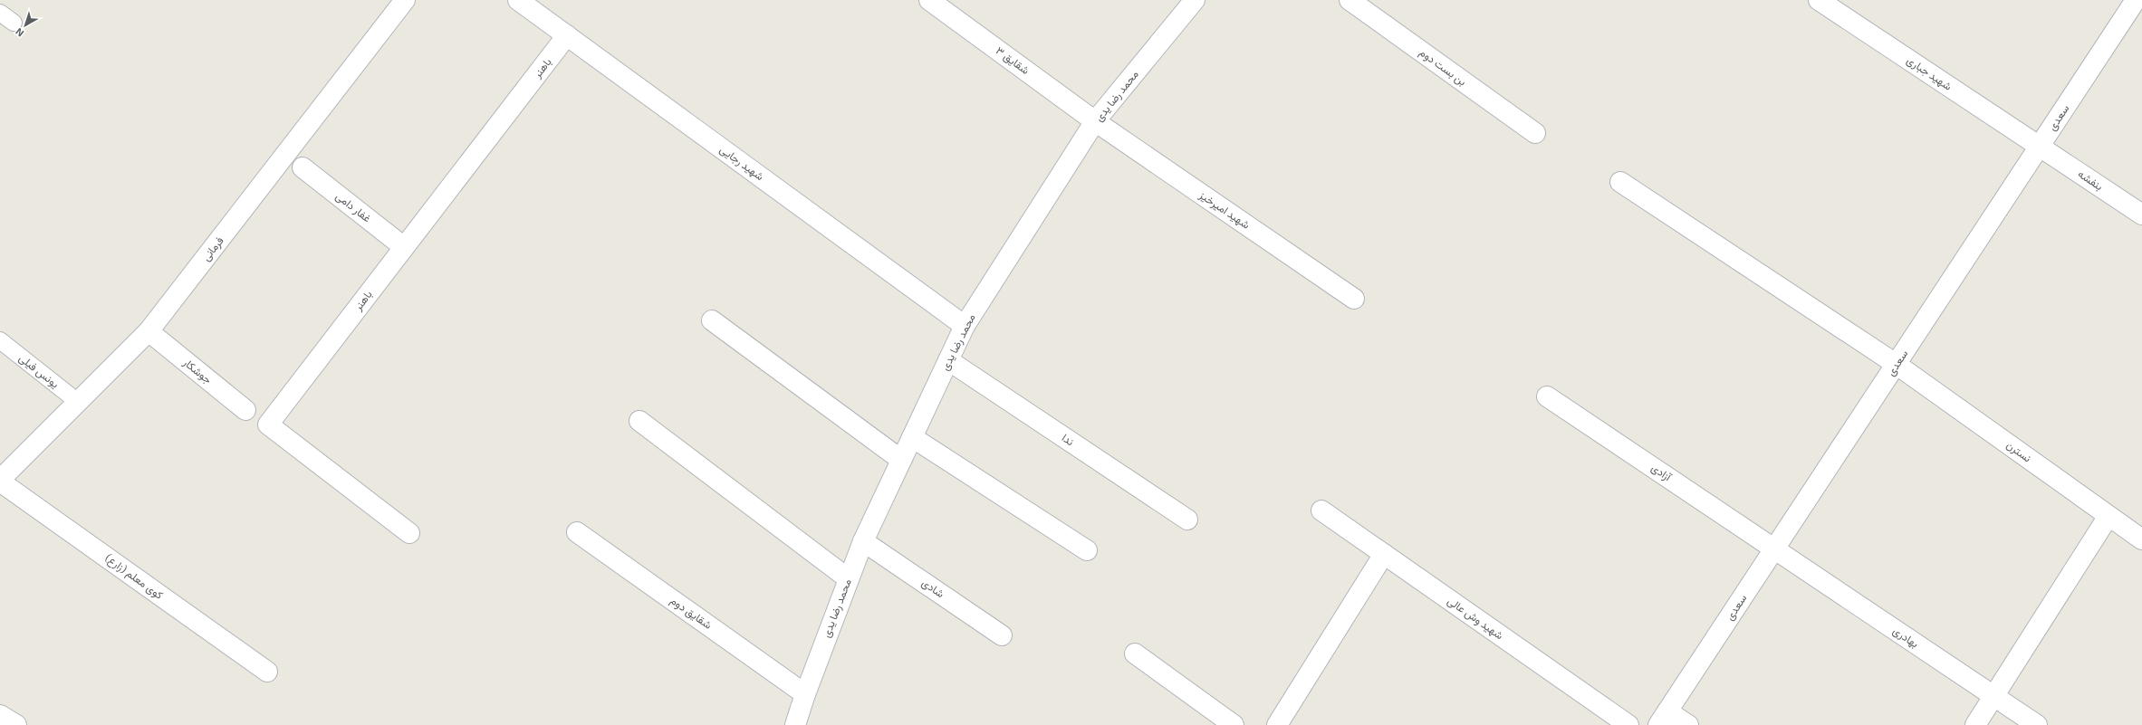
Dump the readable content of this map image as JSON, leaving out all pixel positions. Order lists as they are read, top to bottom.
{
  "streets": {
    "street": [
      "شقایق ۳",
      "بن بست دوم",
      "باهنر",
      "شهید جباری",
      "محمد رضا یدی",
      "سعدی",
      "شهید رجایی",
      "بنفشه",
      "غفار دامی",
      "شهید امیرخیز",
      "فرمانی",
      "جوشکار",
      "ندا",
      "نسترن",
      "آزادی",
      "کوی معلم (زارع)",
      "شادی",
      "شقایق دوم",
      "شهید وش عالی",
      "بهادری"
    ],
    "lane": ["یونس فیلی"]
  },
  "crossings": [
    ["شقایق ۳", "محمد رضا یدی"],
    ["شقایق ۳", "شهید امیرخیز"],
    ["باهنر", "شهید رجایی"],
    ["باهنر", "غفار دامی"],
    ["شهید جباری", "سعدی"],
    ["شهید جباری", "بنفشه"],
    ["محمد رضا یدی", "شهید رجایی"],
    ["محمد رضا یدی", "شهید امیرخیز"],
    ["محمد رضا یدی", "ندا"],
    ["محمد رضا یدی", "شادی"],
    ["محمد رضا یدی", "شقایق دوم"],
    ["سعدی", "بنفشه"],
    ["سعدی", "نسترن"],
    ["سعدی", "آزادی"],
    ["سعدی", "بهادری"],
    ["فرمانی", "یونس فیلی"],
    ["فرمانی", "جوشکار"],
    ["فرمانی", "کوی معلم (زارع)"],
    ["آزادی", "بهادری"]
  ],
  "north": "bottom left"
}
